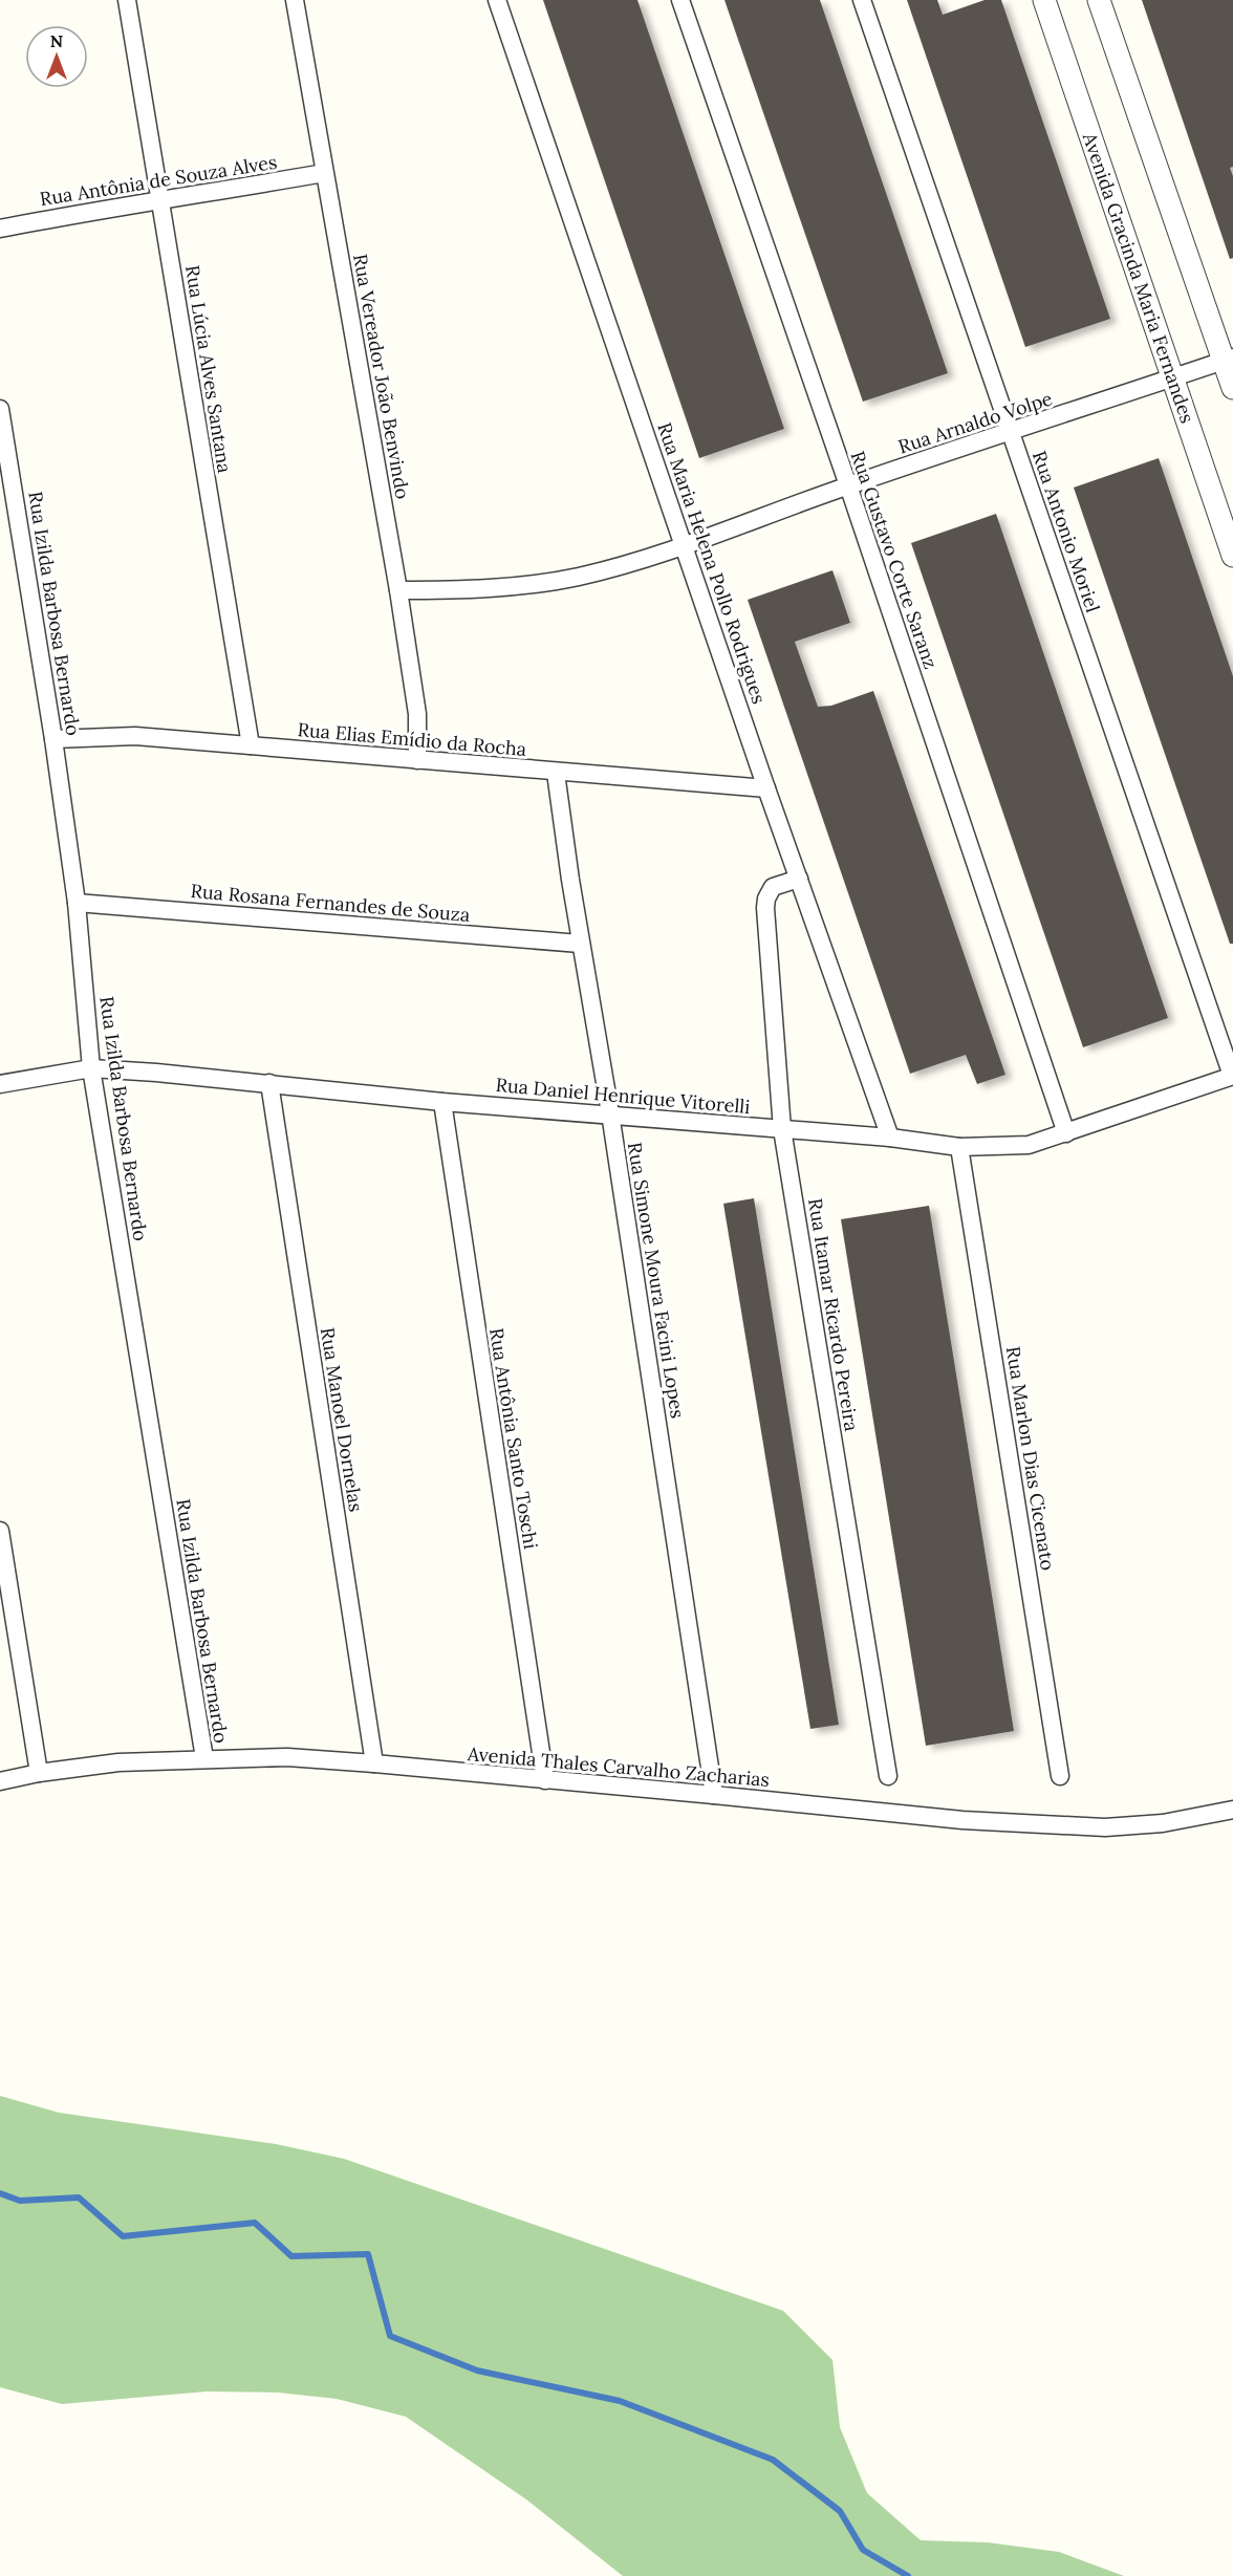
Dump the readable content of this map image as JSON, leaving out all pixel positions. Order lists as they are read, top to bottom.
{
  "streets": {
    "street": [
      "Rua Antônia de Souza Alves",
      "Avenida Gracinda Maria Fernandes",
      "Rua Lúcia Alves Santana",
      "Rua Vereador João Benvindo",
      "Rua Arnaldo Volpe",
      "Rua Antonio Moriel",
      "Rua Gustavo Corte Saranz",
      "Rua Maria Helena Pollo Rodrigues",
      "Rua Izilda Barbosa Bernardo",
      "Rua Elias Emídio da Rocha",
      "Rua Rosana Fernandes de Souza",
      "Rua Daniel Henrique Vitorelli",
      "Rua Simone Moura Facini Lopes",
      "Rua Itamar Ricardo Pereira",
      "Rua Manoel Dornelas",
      "Rua Antônia Santo Toschi",
      "Rua Marlon Dias Cicenato",
      "Avenida Thales Carvalho Zacharias"
    ]
  },
  "crossings": [
    ["Rua Antônia de Souza Alves", "Rua Lúcia Alves Santana"],
    ["Rua Antônia de Souza Alves", "Rua Vereador João Benvindo"],
    ["Avenida Gracinda Maria Fernandes", "Rua Arnaldo Volpe"],
    ["Rua Lúcia Alves Santana", "Rua Elias Emídio da Rocha"],
    ["Rua Vereador João Benvindo", "Rua Arnaldo Volpe"],
    ["Rua Vereador João Benvindo", "Rua Elias Emídio da Rocha"],
    ["Rua Arnaldo Volpe", "Rua Antonio Moriel"],
    ["Rua Arnaldo Volpe", "Rua Gustavo Corte Saranz"],
    ["Rua Arnaldo Volpe", "Rua Maria Helena Pollo Rodrigues"],
    ["Rua Antonio Moriel", "Rua Daniel Henrique Vitorelli"],
    ["Rua Gustavo Corte Saranz", "Rua Daniel Henrique Vitorelli"],
    ["Rua Maria Helena Pollo Rodrigues", "Rua Elias Emídio da Rocha"],
    ["Rua Maria Helena Pollo Rodrigues", "Rua Daniel Henrique Vitorelli"],
    ["Rua Maria Helena Pollo Rodrigues", "Rua Itamar Ricardo Pereira"],
    ["Rua Izilda Barbosa Bernardo", "Rua Elias Emídio da Rocha"],
    ["Rua Izilda Barbosa Bernardo", "Rua Rosana Fernandes de Souza"],
    ["Rua Izilda Barbosa Bernardo", "Rua Daniel Henrique Vitorelli"],
    ["Rua Izilda Barbosa Bernardo", "Avenida Thales Carvalho Zacharias"],
    ["Rua Elias Emídio da Rocha", "Rua Simone Moura Facini Lopes"],
    ["Rua Rosana Fernandes de Souza", "Rua Simone Moura Facini Lopes"],
    ["Rua Daniel Henrique Vitorelli", "Rua Simone Moura Facini Lopes"],
    ["Rua Daniel Henrique Vitorelli", "Rua Itamar Ricardo Pereira"],
    ["Rua Daniel Henrique Vitorelli", "Rua Manoel Dornelas"],
    ["Rua Daniel Henrique Vitorelli", "Rua Antônia Santo Toschi"],
    ["Rua Daniel Henrique Vitorelli", "Rua Marlon Dias Cicenato"],
    ["Rua Simone Moura Facini Lopes", "Avenida Thales Carvalho Zacharias"],
    ["Rua Manoel Dornelas", "Avenida Thales Carvalho Zacharias"],
    ["Rua Antônia Santo Toschi", "Avenida Thales Carvalho Zacharias"]
  ],
  "north": "top"
}
